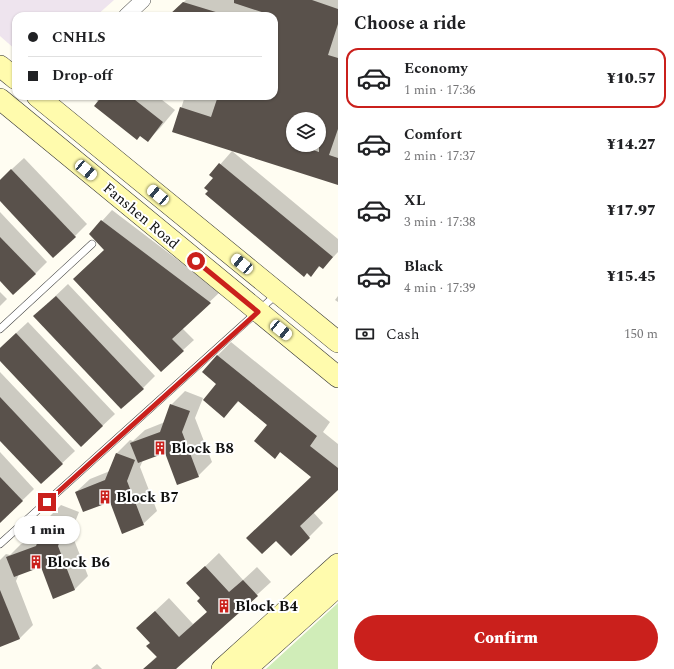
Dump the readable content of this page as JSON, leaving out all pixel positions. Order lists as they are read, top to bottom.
{
  "streets": {
    "main road": ["Fanshen Road"]
  },
  "places": {
    "building": [
      "Block B8",
      "Block B7",
      "Block B6",
      "Block B4"
    ]
  },
  "page": {
    "heading": "Choose a ride",
    "banner": ["CNHLS", "Drop-off"],
    "list": [
      {
        "name": "Economy",
        "note": "1 min · 17:36",
        "value": "¥10.57"
      },
      {
        "name": "Comfort",
        "note": "2 min · 17:37",
        "value": "¥14.27"
      },
      {
        "name": "XL",
        "note": "3 min · 17:38",
        "value": "¥17.97"
      },
      {
        "name": "Black",
        "note": "4 min · 17:39",
        "value": "¥15.45"
      }
    ],
    "pay": ["Cash", "150 m"],
    "bubble": "1 min",
    "buttons": "Confirm"
  }
}
